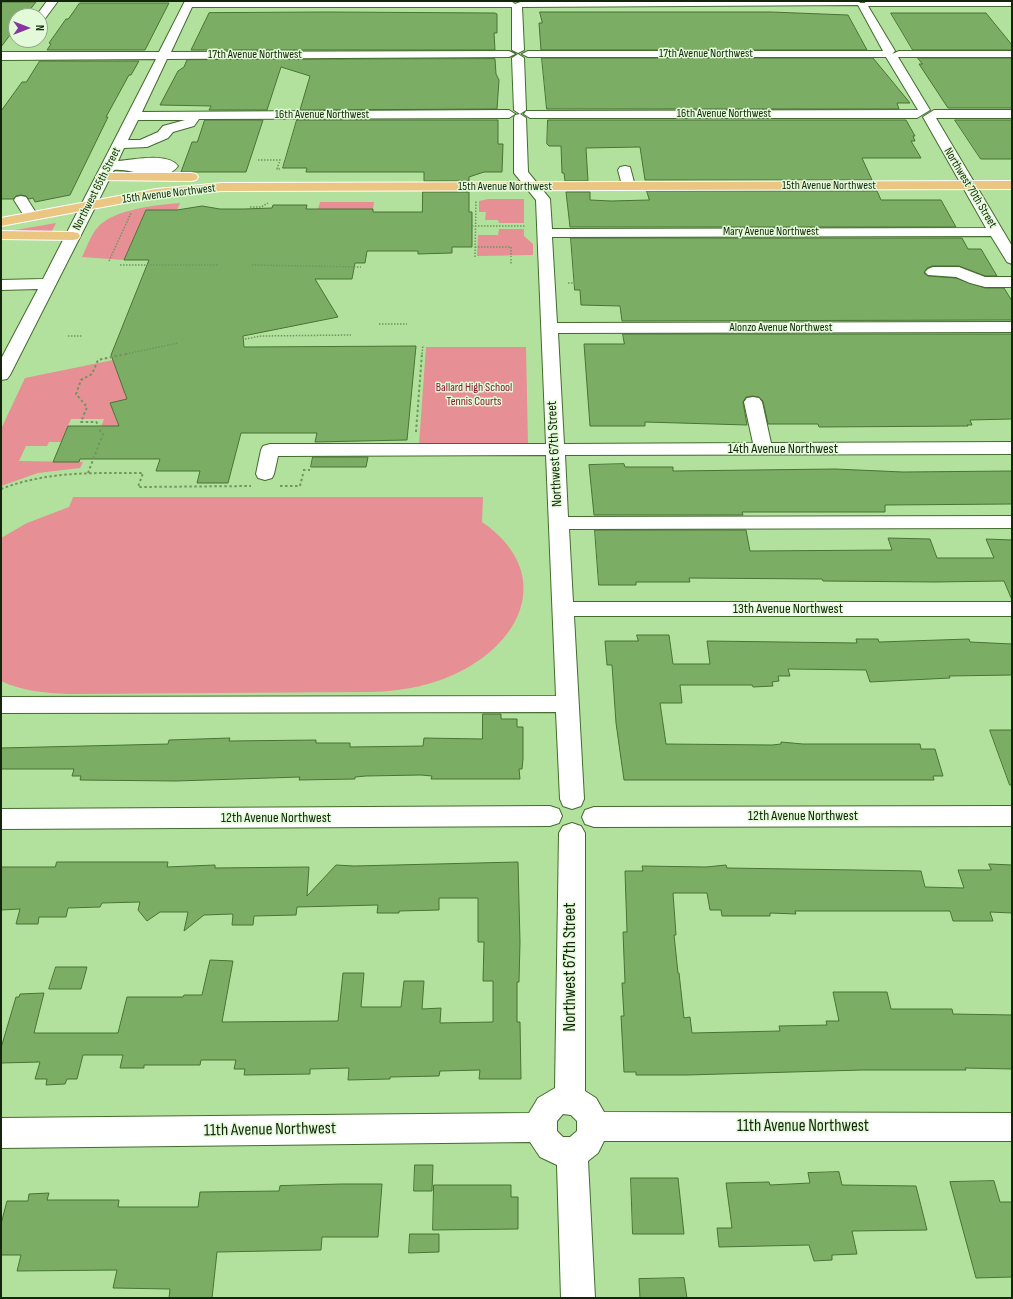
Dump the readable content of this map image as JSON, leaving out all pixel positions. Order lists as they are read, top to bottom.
{
  "streets": {
    "main road": ["15th Avenue Northwest"],
    "street": [
      "17th Avenue Northwest",
      "16th Avenue Northwest",
      "Northwest 70th Street",
      "Northwest 65th Street",
      "Mary Avenue Northwest",
      "Alonzo Avenue Northwest",
      "14th Avenue Northwest",
      "Northwest 67th Street",
      "13th Avenue Northwest",
      "12th Avenue Northwest",
      "11th Avenue Northwest"
    ]
  },
  "crossings": [
    ["17th Avenue Northwest", "Northwest 70th Street"],
    ["17th Avenue Northwest", "Northwest 65th Street"],
    ["17th Avenue Northwest", "Northwest 67th Street"],
    ["16th Avenue Northwest", "Northwest 70th Street"],
    ["16th Avenue Northwest", "Northwest 65th Street"],
    ["16th Avenue Northwest", "Northwest 67th Street"],
    ["15th Avenue Northwest", "Northwest 70th Street"],
    ["15th Avenue Northwest", "Northwest 65th Street"],
    ["15th Avenue Northwest", "Northwest 67th Street"],
    ["Northwest 70th Street", "Mary Avenue Northwest"],
    ["Mary Avenue Northwest", "Northwest 67th Street"],
    ["Alonzo Avenue Northwest", "Northwest 67th Street"],
    ["14th Avenue Northwest", "Northwest 67th Street"],
    ["Northwest 67th Street", "13th Avenue Northwest"],
    ["Northwest 67th Street", "12th Avenue Northwest"],
    ["Northwest 67th Street", "11th Avenue Northwest"]
  ],
  "parks": ["Ballard High School Tennis Courts"],
  "north": "right"
}
